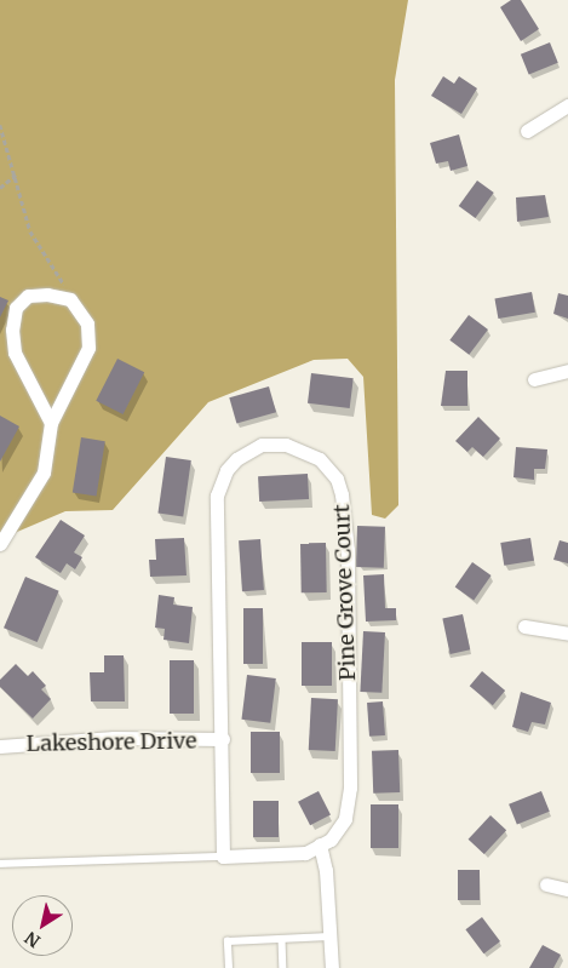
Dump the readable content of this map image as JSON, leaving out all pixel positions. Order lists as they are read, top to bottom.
{
  "streets": {
    "street": ["Pine Grove Court", "Lakeshore Drive"]
  },
  "crossings": [
    ["Pine Grove Court", "Lakeshore Drive"]
  ],
  "north": "bottom left"
}
